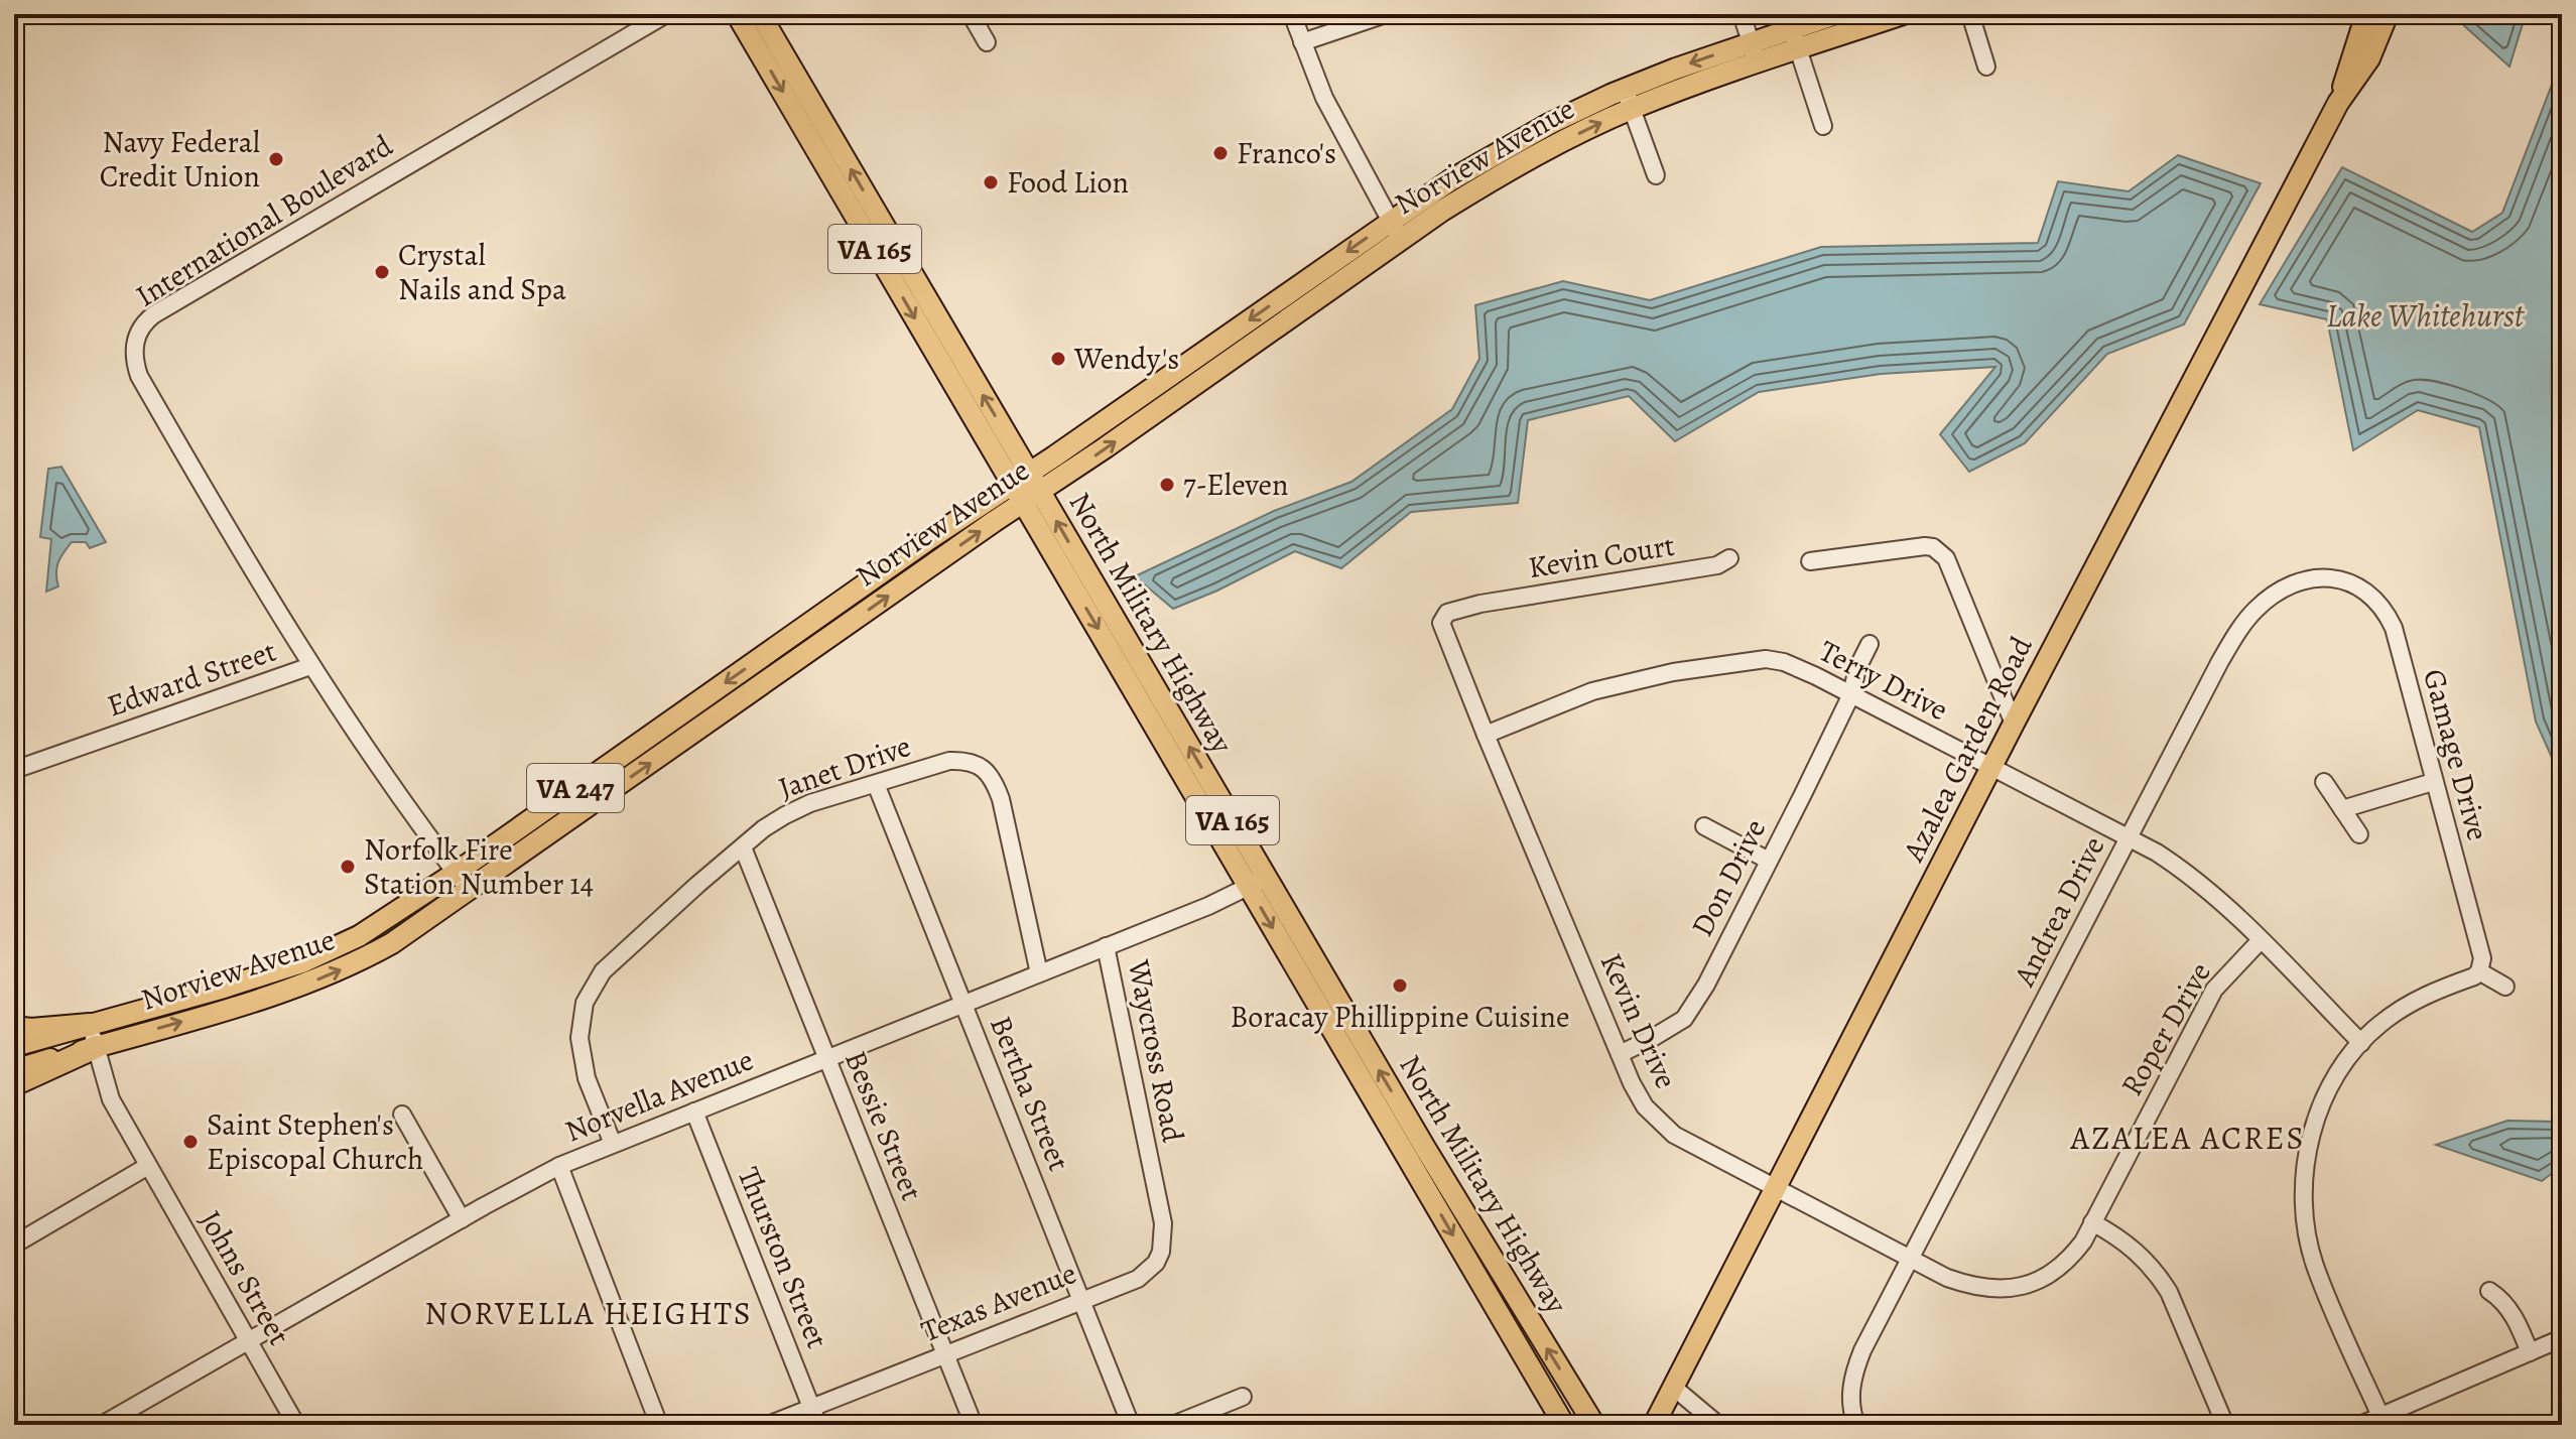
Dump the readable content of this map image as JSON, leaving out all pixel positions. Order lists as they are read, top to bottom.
{
  "streets": {
    "main road": [
      "Norview Avenue",
      "VA 165",
      "North Military Highway",
      "Azalea Garden Road",
      "VA 247"
    ],
    "street": [
      "International Boulevard",
      "Kevin Court",
      "Edward Street",
      "Terry Drive",
      "Gamage Drive",
      "Janet Drive",
      "Don Drive",
      "Andrea Drive",
      "Kevin Drive",
      "Roper Drive",
      "Waycross Road",
      "Bertha Street",
      "Norvella Avenue",
      "Bessie Street",
      "Thurston Street",
      "Johns Street",
      "Texas Avenue"
    ]
  },
  "crossings": [
    ["Norview Avenue", "North Military Highway"],
    ["Norview Avenue", "Edward Street"],
    ["Norview Avenue", "Johns Street"],
    ["International Boulevard", "Edward Street"],
    ["Kevin Court", "Kevin Drive"],
    ["North Military Highway", "Norvella Avenue"],
    ["Terry Drive", "Azalea Garden Road"],
    ["Terry Drive", "Don Drive"],
    ["Terry Drive", "Andrea Drive"],
    ["Terry Drive", "Kevin Drive"],
    ["Terry Drive", "Roper Drive"],
    ["Azalea Garden Road", "Kevin Drive"],
    ["Gamage Drive", "Andrea Drive"],
    ["Janet Drive", "Bertha Street"],
    ["Janet Drive", "Norvella Avenue"],
    ["Janet Drive", "Bessie Street"],
    ["Don Drive", "Kevin Drive"],
    ["Andrea Drive", "Kevin Drive"],
    ["Kevin Drive", "Roper Drive"],
    ["Waycross Road", "Norvella Avenue"],
    ["Waycross Road", "Texas Avenue"],
    ["Bertha Street", "Norvella Avenue"],
    ["Bertha Street", "Texas Avenue"],
    ["Norvella Avenue", "Bessie Street"],
    ["Norvella Avenue", "Thurston Street"],
    ["Norvella Avenue", "Johns Street"],
    ["Bessie Street", "Texas Avenue"],
    ["Thurston Street", "Texas Avenue"]
  ],
  "districts": ["AZALEA ACRES", "NORVELLA HEIGHTS"],
  "water": ["Lake Whitehurst"],
  "places": [
    "Franco's",
    "Navy Federal Credit Union",
    "Food Lion",
    "Crystal Nails and Spa",
    "Wendy's",
    "7-Eleven",
    "Norfolk Fire Station Number 14",
    "Boracay Phillippine Cuisine",
    "Saint Stephen's Episcopal Church"
  ]
}
